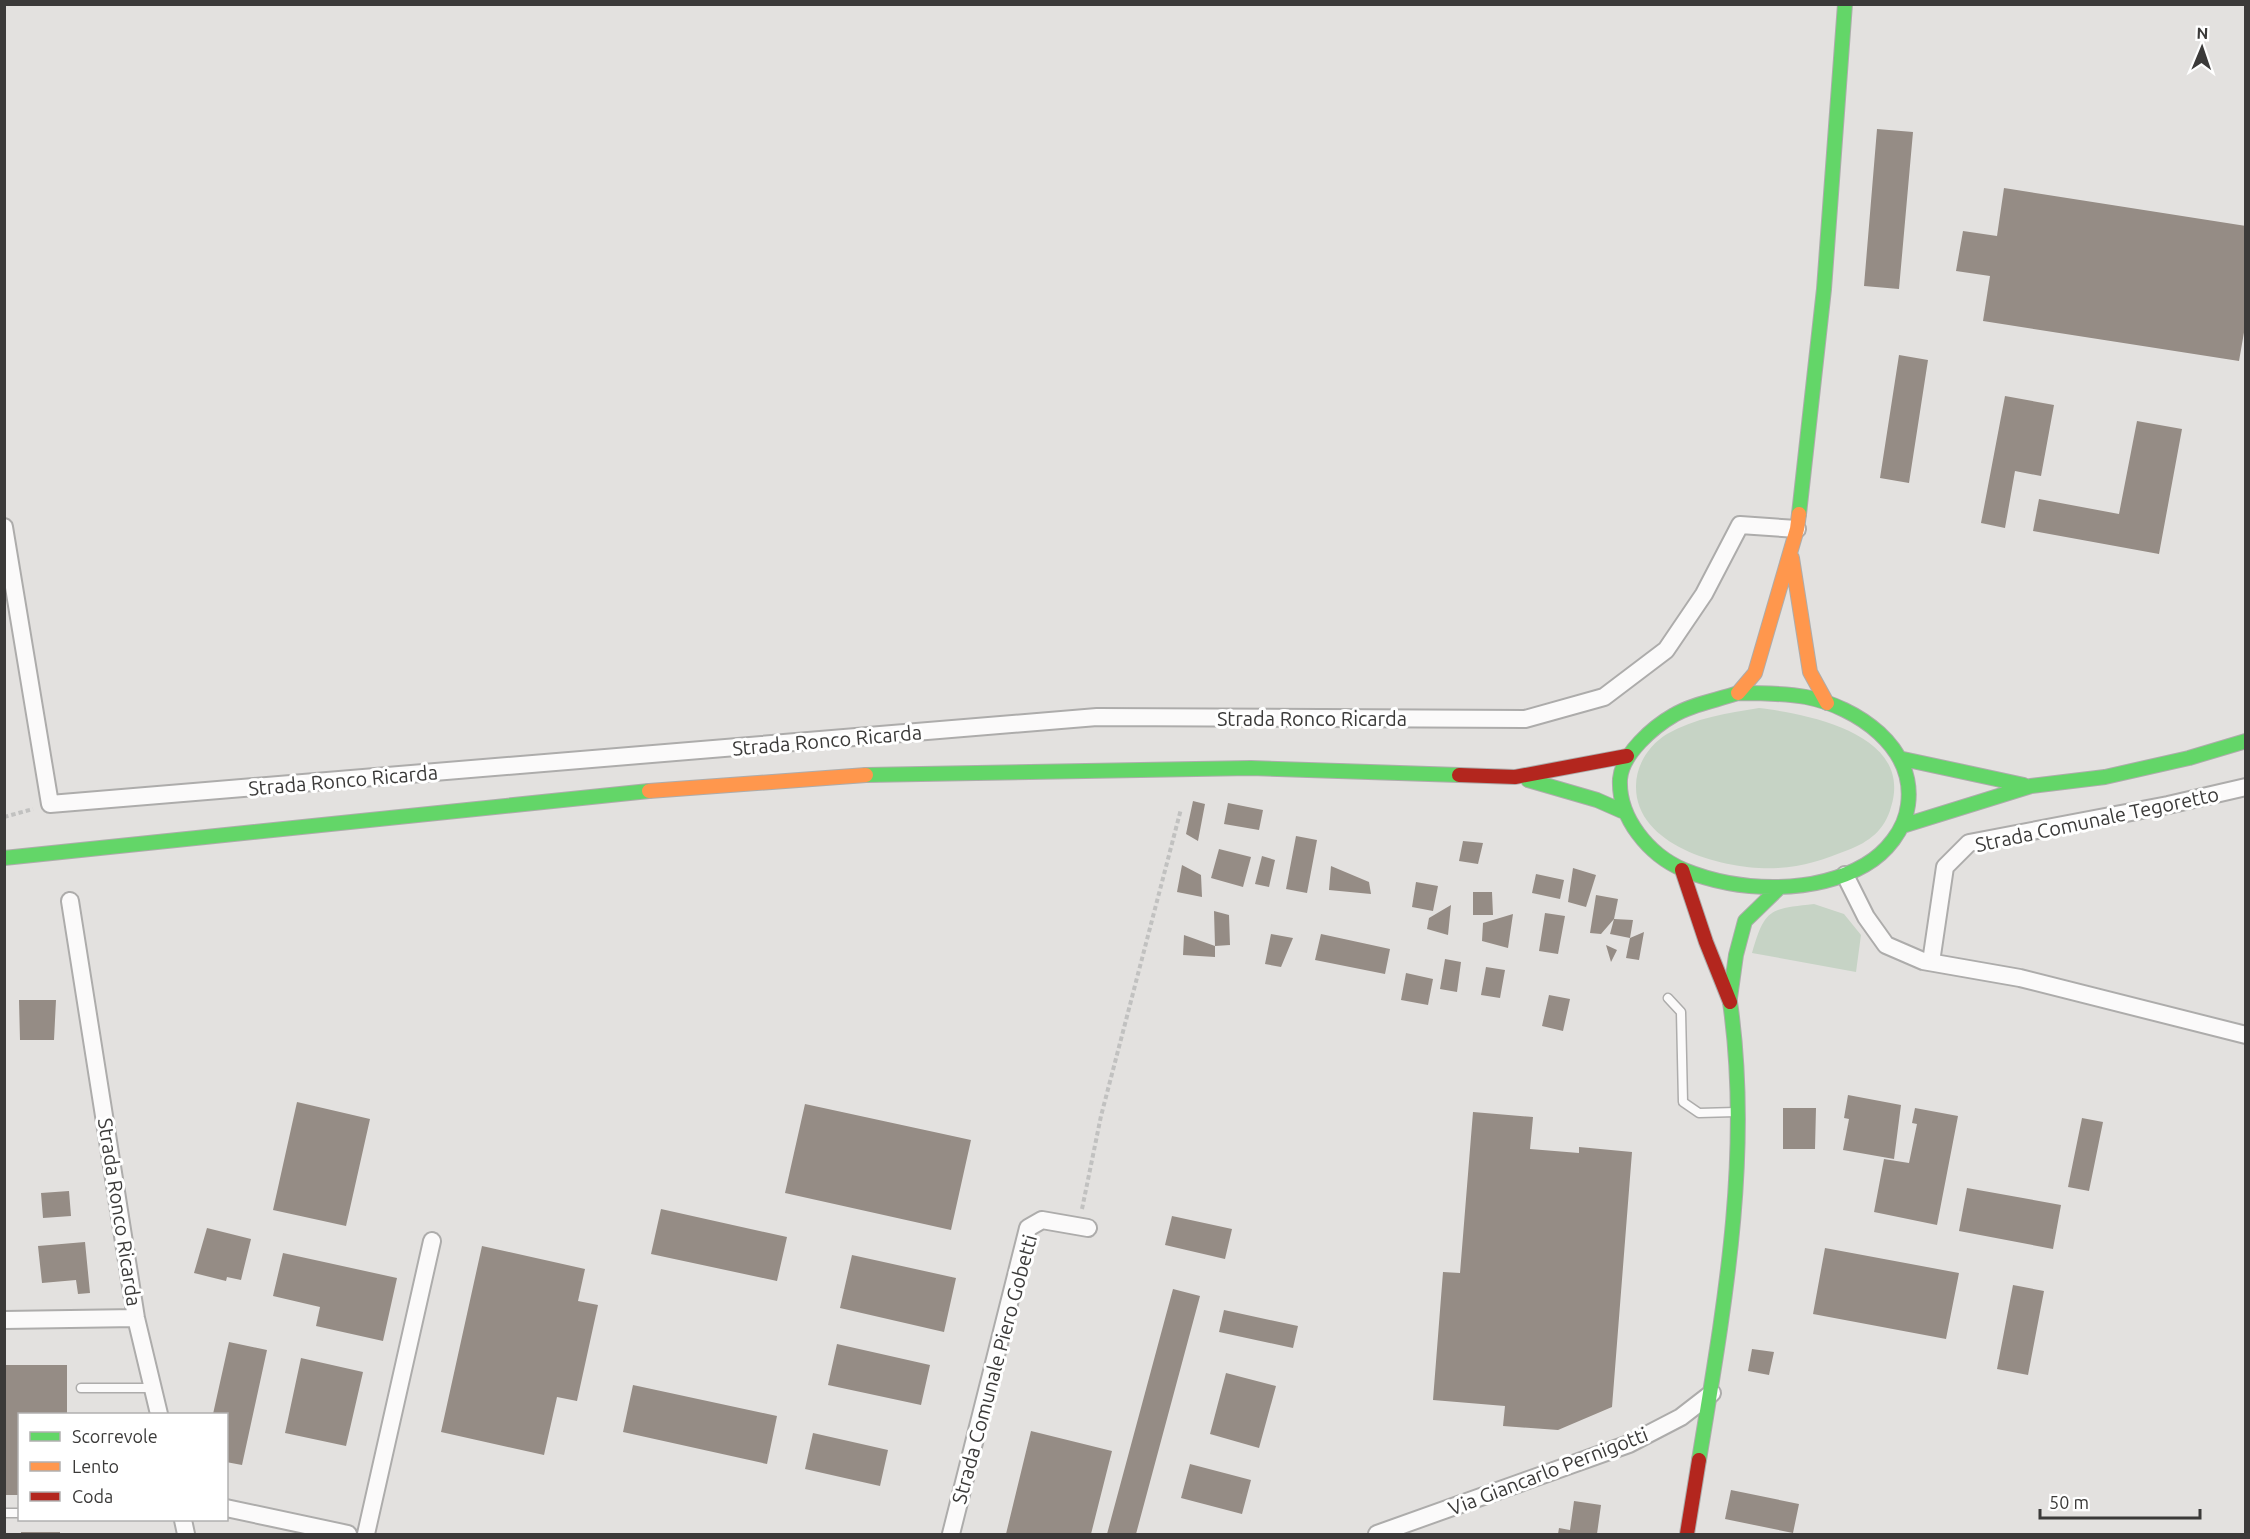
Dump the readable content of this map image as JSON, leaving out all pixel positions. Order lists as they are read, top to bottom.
{
  "streets": {
    "street": [
      "Strada Ronco Ricarda",
      "Strada Comunale Tegoretto",
      "Strada Comunale Piero Gobetti",
      "Via Giancarlo Pernigotti"
    ]
  },
  "legend": ["Scorrevole", "Lento", "Coda"],
  "scale_bar": "50 m",
  "north": "top"
}
